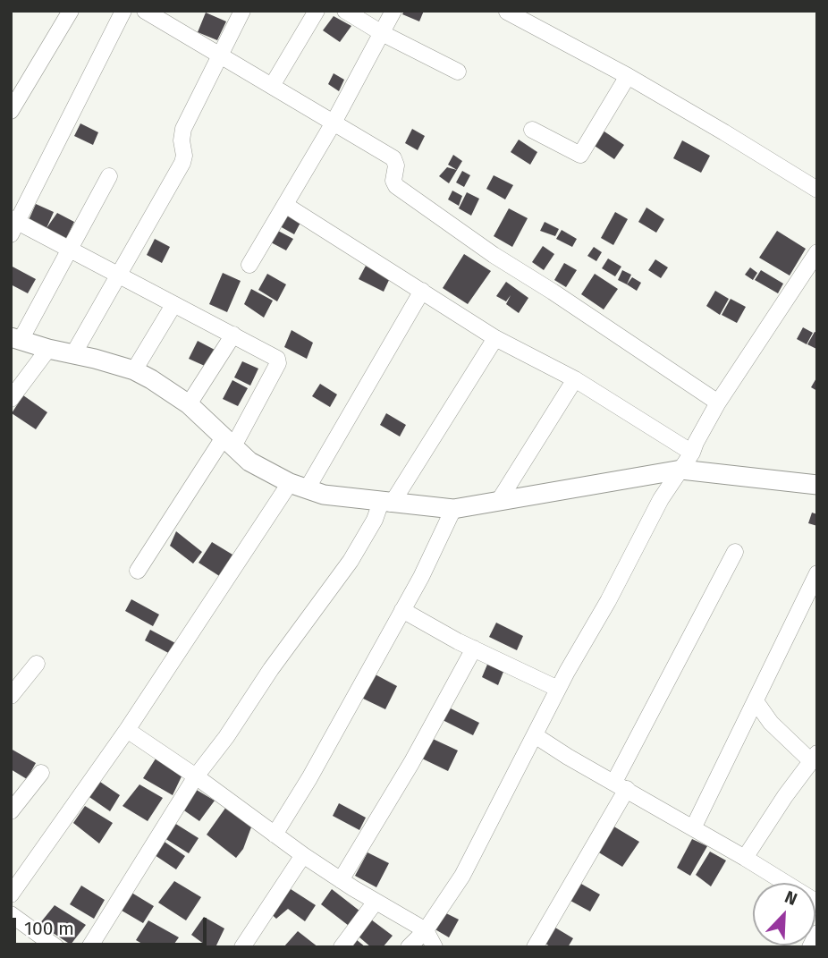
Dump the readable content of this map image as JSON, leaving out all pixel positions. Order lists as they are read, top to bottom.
{
  "scale_bar": "100 m",
  "north": "top right"
}
